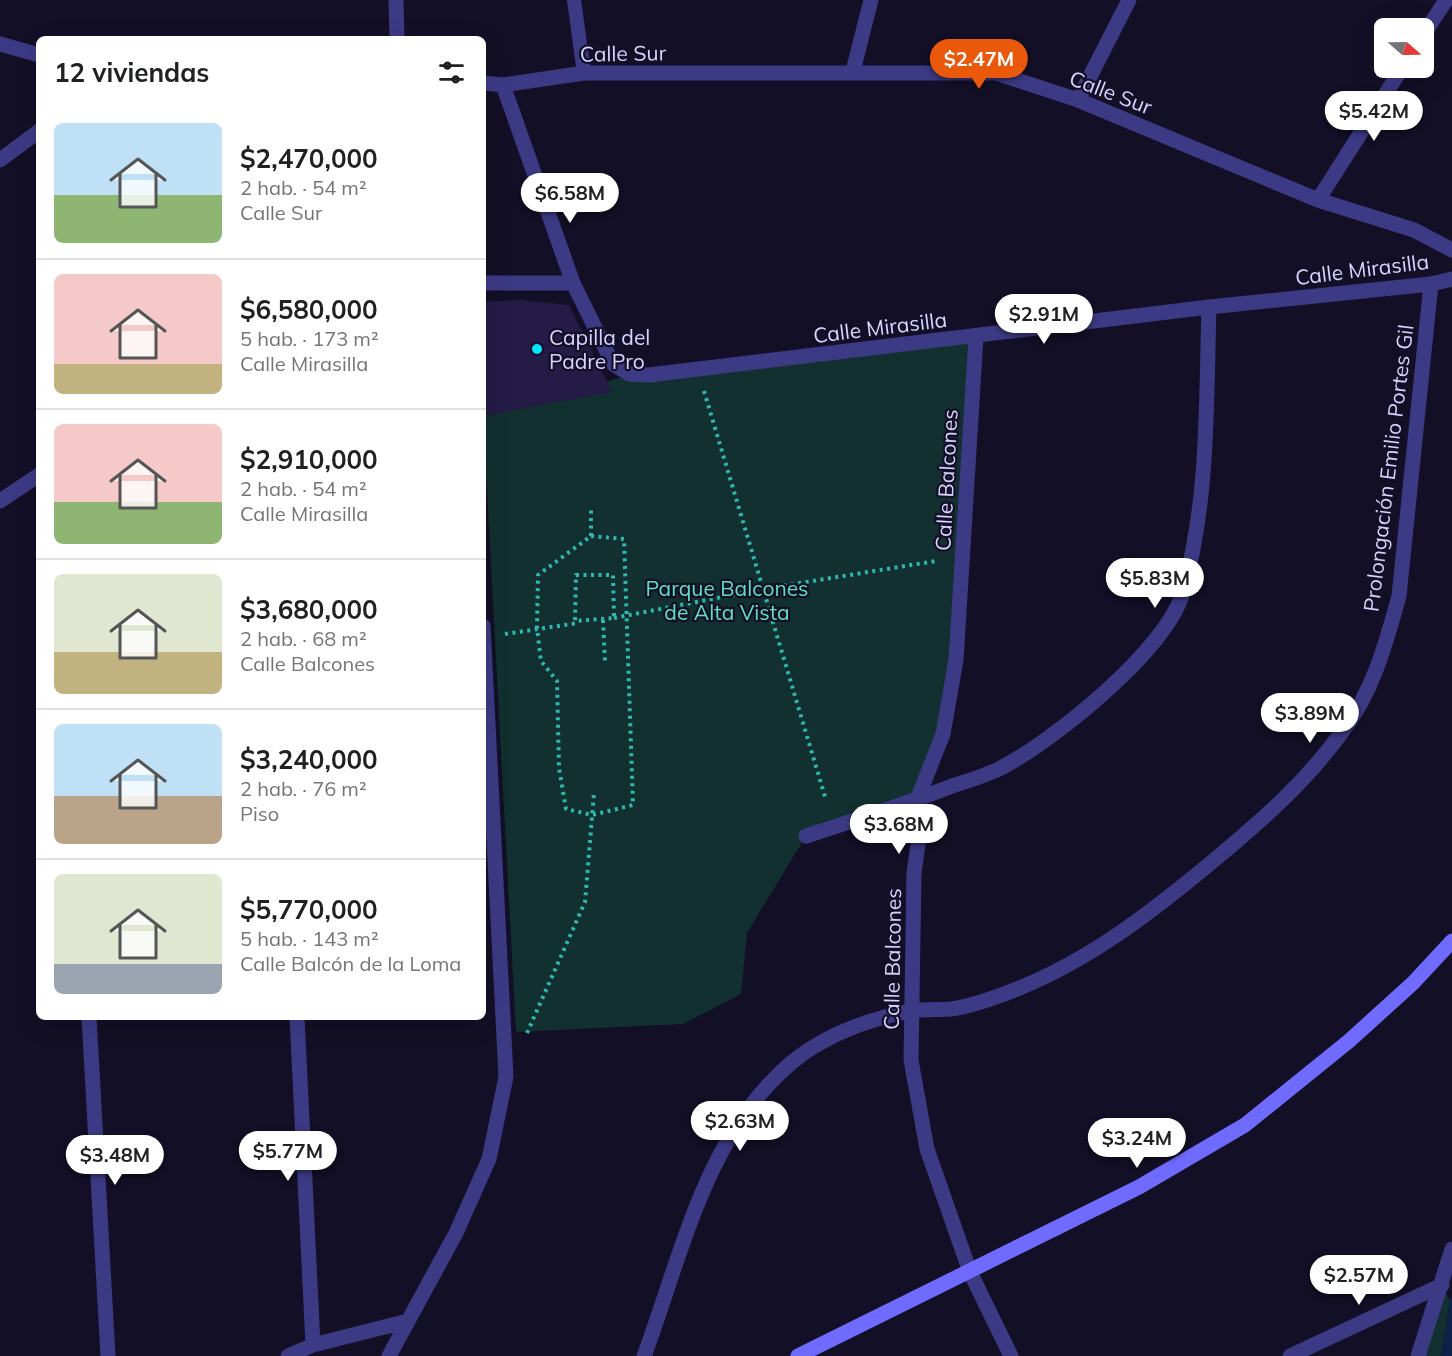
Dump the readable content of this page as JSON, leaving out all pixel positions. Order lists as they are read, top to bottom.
{
  "streets": {
    "street": [
      "Calle Sur",
      "Calle Mirasilla",
      "Prolongación Emilio Portes Gil",
      "Calle Balcones"
    ]
  },
  "crossings": [
    ["Calle Sur", "Calle Mirasilla"],
    ["Calle Mirasilla", "Prolongación Emilio Portes Gil"],
    ["Calle Mirasilla", "Calle Balcones"],
    ["Prolongación Emilio Portes Gil", "Calle Balcones"]
  ],
  "parks": ["Parque Balcones de Alta Vista"],
  "places": ["Capilla del Padre Pro"],
  "north": "right",
  "page": {
    "heading": "12 viviendas",
    "price": [
      "$2.47M",
      "$5.42M",
      "$6.58M",
      "$2.91M",
      "$5.83M",
      "$3.89M",
      "$3.68M",
      "$2.63M",
      "$3.24M",
      "$5.77M",
      "$3.48M",
      "$2.57M"
    ],
    "list": [
      {
        "name": "$2,470,000",
        "note": "2 hab. · 54 m² · Calle Sur"
      },
      {
        "name": "$6,580,000",
        "note": "5 hab. · 173 m² · Calle Mirasilla"
      },
      {
        "name": "$2,910,000",
        "note": "2 hab. · 54 m² · Calle Mirasilla"
      },
      {
        "name": "$3,680,000",
        "note": "2 hab. · 68 m² · Calle Balcones"
      },
      {
        "name": "$3,240,000",
        "note": "2 hab. · 76 m² · Piso"
      },
      {
        "name": "$5,770,000",
        "note": "5 hab. · 143 m² · Calle Balcón de la Loma"
      }
    ]
  }
}
